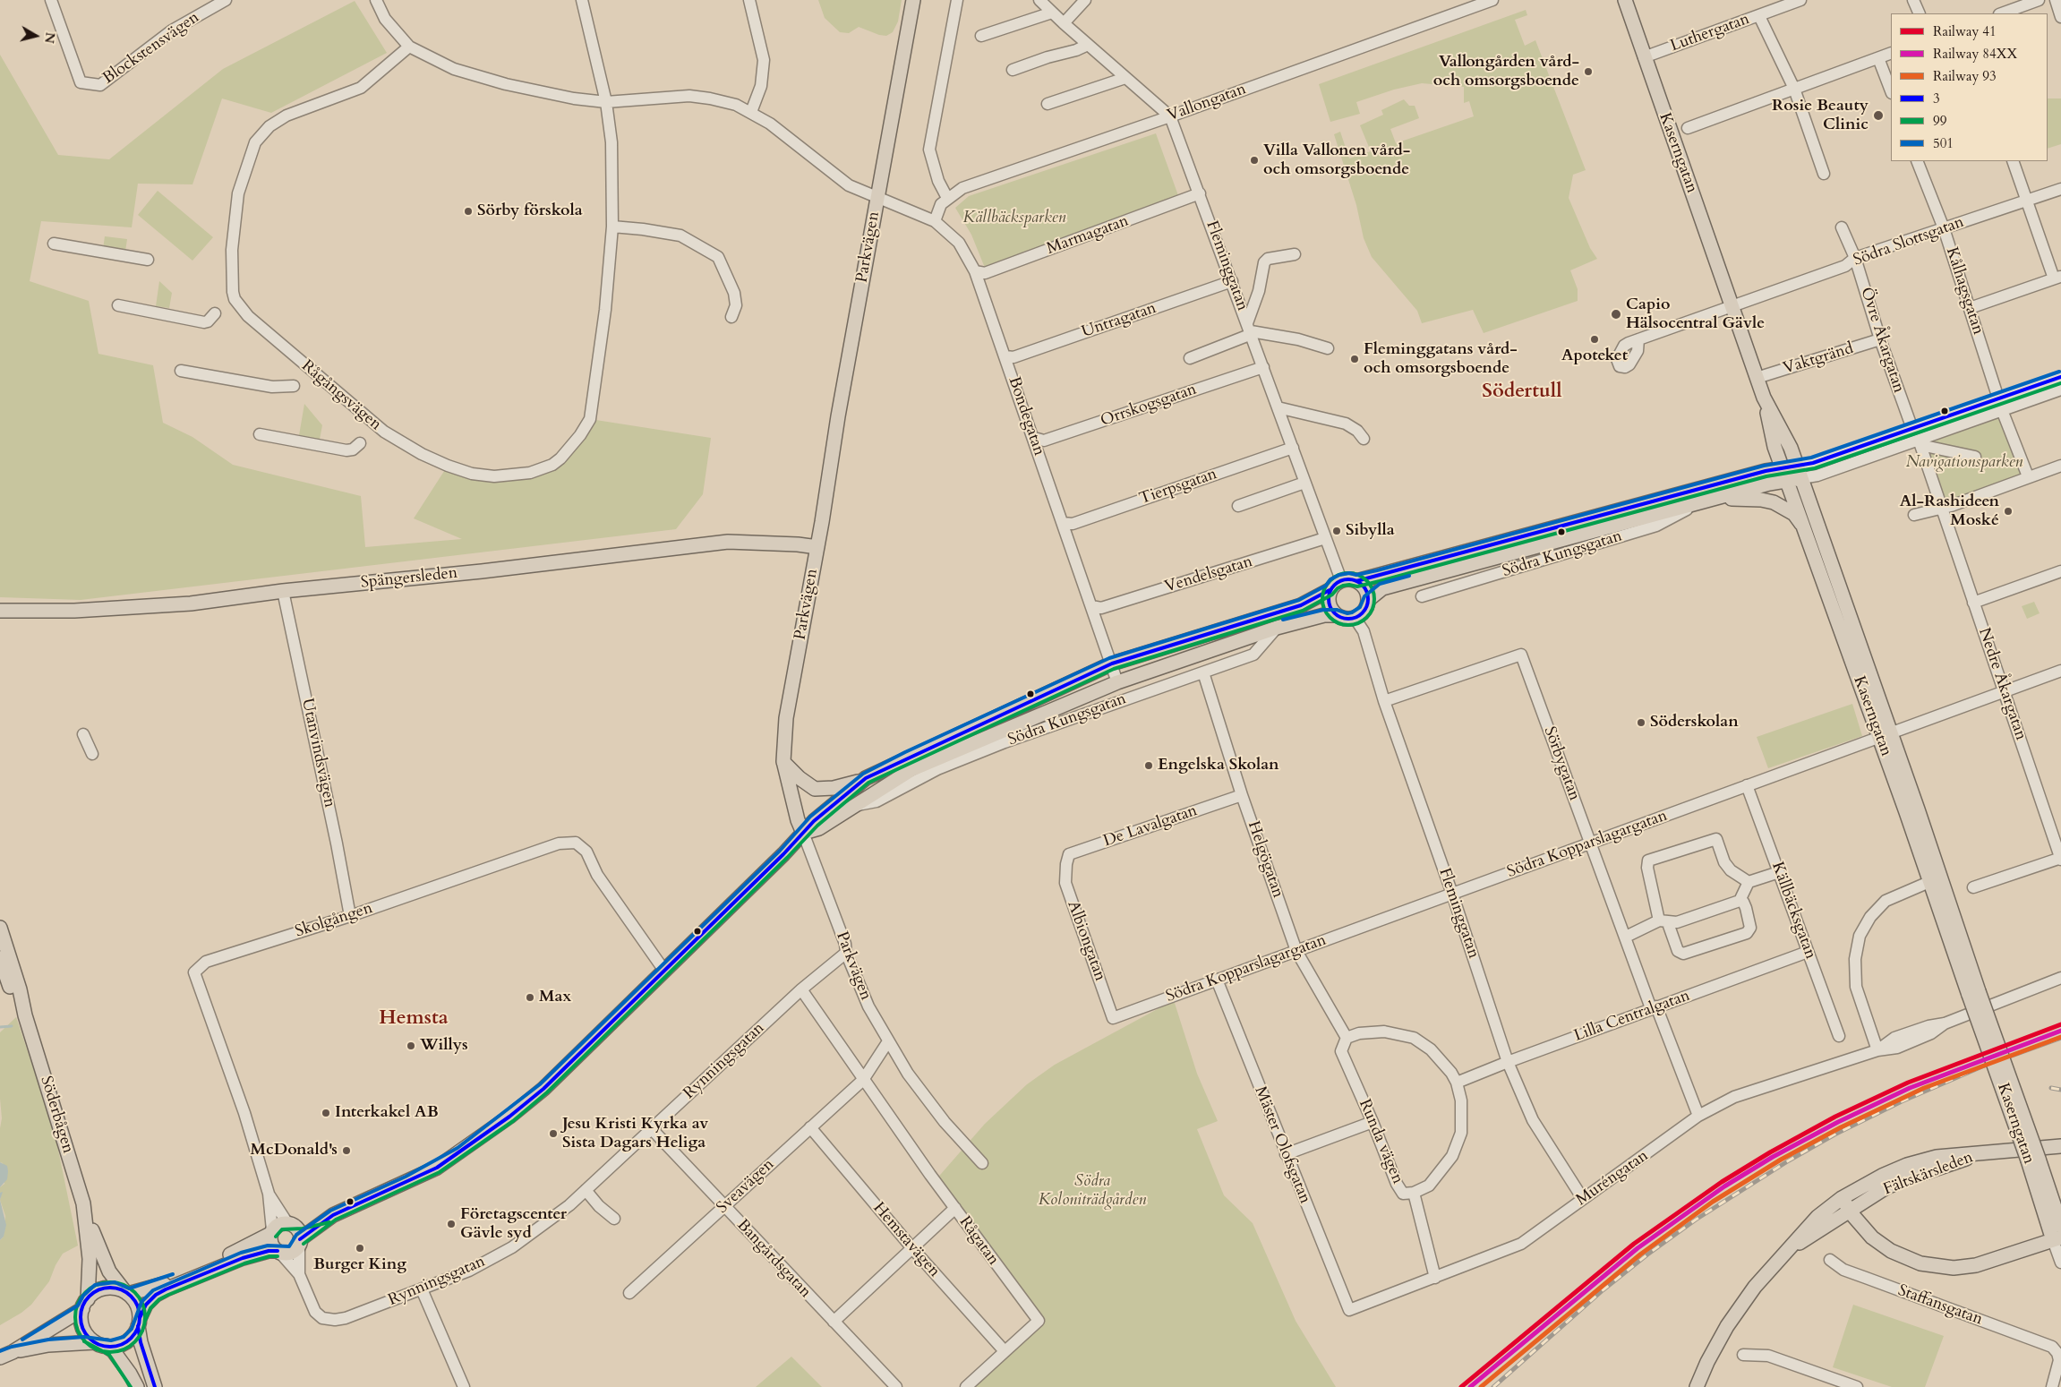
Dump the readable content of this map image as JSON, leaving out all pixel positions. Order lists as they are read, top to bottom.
{
  "streets": {
    "main road": [
      "Kaserngatan",
      "Parkvägen",
      "Södra Kungsgatan",
      "Spängersleden",
      "Söderbågen",
      "Fältskärsleden"
    ],
    "street": [
      "Luthergatan",
      "Blockstensvägen",
      "Vallongatan",
      "Marmagatan",
      "Södra Slottsgatan",
      "Fleminggatan",
      "Kålhagsgatan",
      "Untragatan",
      "Övre Åkargatan",
      "Vaktgränd",
      "Rågångsvägen",
      "Orrskogsgatan",
      "Bondegatan",
      "Tierpsgatan",
      "Vendelsgatan",
      "Nedre Åkargatan",
      "Utanvindsvägen",
      "Sörbygatan",
      "De Lavalgatan",
      "Södra Kopparslagargatan",
      "Helgögatan",
      "Källbäcksgatan",
      "Skolgången",
      "Albiongatan",
      "Lilla Centralgatan",
      "Rynningsgatan",
      "Runda vägen",
      "Mäster Olofsgatan",
      "Muréngatan",
      "Sveavägen",
      "Hemstavägen",
      "Rågatan",
      "Bangårdsgatan",
      "Staffansgatan"
    ]
  },
  "crossings": [
    ["Luthergatan", "Kaserngatan"],
    ["Vallongatan", "Fleminggatan"],
    ["Vallongatan", "Bondegatan"],
    ["Kaserngatan", "Södra Slottsgatan"],
    ["Kaserngatan", "Vaktgränd"],
    ["Kaserngatan", "Södra Kungsgatan"],
    ["Kaserngatan", "Södra Kopparslagargatan"],
    ["Marmagatan", "Fleminggatan"],
    ["Marmagatan", "Bondegatan"],
    ["Södra Slottsgatan", "Kålhagsgatan"],
    ["Södra Slottsgatan", "Övre Åkargatan"],
    ["Parkvägen", "Bondegatan"],
    ["Parkvägen", "Södra Kungsgatan"],
    ["Parkvägen", "Spängersleden"],
    ["Parkvägen", "Rynningsgatan"],
    ["Fleminggatan", "Untragatan"],
    ["Fleminggatan", "Orrskogsgatan"],
    ["Fleminggatan", "Tierpsgatan"],
    ["Fleminggatan", "Södra Kungsgatan"],
    ["Fleminggatan", "Vendelsgatan"],
    ["Fleminggatan", "Sörbygatan"],
    ["Fleminggatan", "Södra Kopparslagargatan"],
    ["Fleminggatan", "Lilla Centralgatan"],
    ["Fleminggatan", "Muréngatan"],
    ["Kålhagsgatan", "Södra Kungsgatan"],
    ["Untragatan", "Bondegatan"],
    ["Övre Åkargatan", "Vaktgränd"],
    ["Övre Åkargatan", "Södra Kungsgatan"],
    ["Rågångsvägen", "Bondegatan"],
    ["Orrskogsgatan", "Bondegatan"],
    ["Bondegatan", "Tierpsgatan"],
    ["Bondegatan", "Södra Kungsgatan"],
    ["Bondegatan", "Vendelsgatan"],
    ["Södra Kungsgatan", "Helgögatan"],
    ["Spängersleden", "Utanvindsvägen"],
    ["Nedre Åkargatan", "Södra Kopparslagargatan"],
    ["Utanvindsvägen", "Skolgången"],
    ["Sörbygatan", "Södra Kopparslagargatan"],
    ["Sörbygatan", "Lilla Centralgatan"],
    ["Sörbygatan", "Muréngatan"],
    ["De Lavalgatan", "Helgögatan"],
    ["De Lavalgatan", "Albiongatan"],
    ["Södra Kopparslagargatan", "Helgögatan"],
    ["Södra Kopparslagargatan", "Källbäcksgatan"],
    ["Södra Kopparslagargatan", "Albiongatan"],
    ["Södra Kopparslagargatan", "Mäster Olofsgatan"],
    ["Helgögatan", "Runda vägen"],
    ["Källbäcksgatan", "Lilla Centralgatan"],
    ["Lilla Centralgatan", "Runda vägen"],
    ["Rynningsgatan", "Rågatan"],
    ["Rynningsgatan", "Bangårdsgatan"],
    ["Mäster Olofsgatan", "Muréngatan"],
    ["Sveavägen", "Hemstavägen"],
    ["Sveavägen", "Rågatan"],
    ["Sveavägen", "Bangårdsgatan"],
    ["Hemstavägen", "Rågatan"]
  ],
  "districts": ["Södertull", "Hemsta"],
  "parks": ["Källbäcksparken", "Navigationsparken", "Södra Koloniträdgården"],
  "places": [
    "Vallongården vård- och omsorgsboende",
    "Rosie Beauty Clinic",
    "Villa Vallonen vård- och omsorgsboende",
    "Sörby förskola",
    "Capio Hälsocentral Gävle",
    "Apoteket",
    "Fleminggatans vård- och omsorgsboende",
    "Al-Rashideen Moské",
    "Sibylla",
    "Söderskolan",
    "Engelska Skolan",
    "Max",
    "Willys",
    "Interkakel AB",
    "Jesu Kristi Kyrka av Sista Dagars Heliga",
    "McDonald's",
    "Företagscenter Gävle syd",
    "Burger King"
  ],
  "lines": [
    "transit line 501",
    "transit line 3",
    "transit line 99",
    "rail line 41",
    "rail line 84XX",
    "rail line 93"
  ],
  "legend": [
    "Railway 41",
    "Railway 84XX",
    "Railway 93",
    "3",
    "99",
    "501"
  ],
  "north": "right"
}
